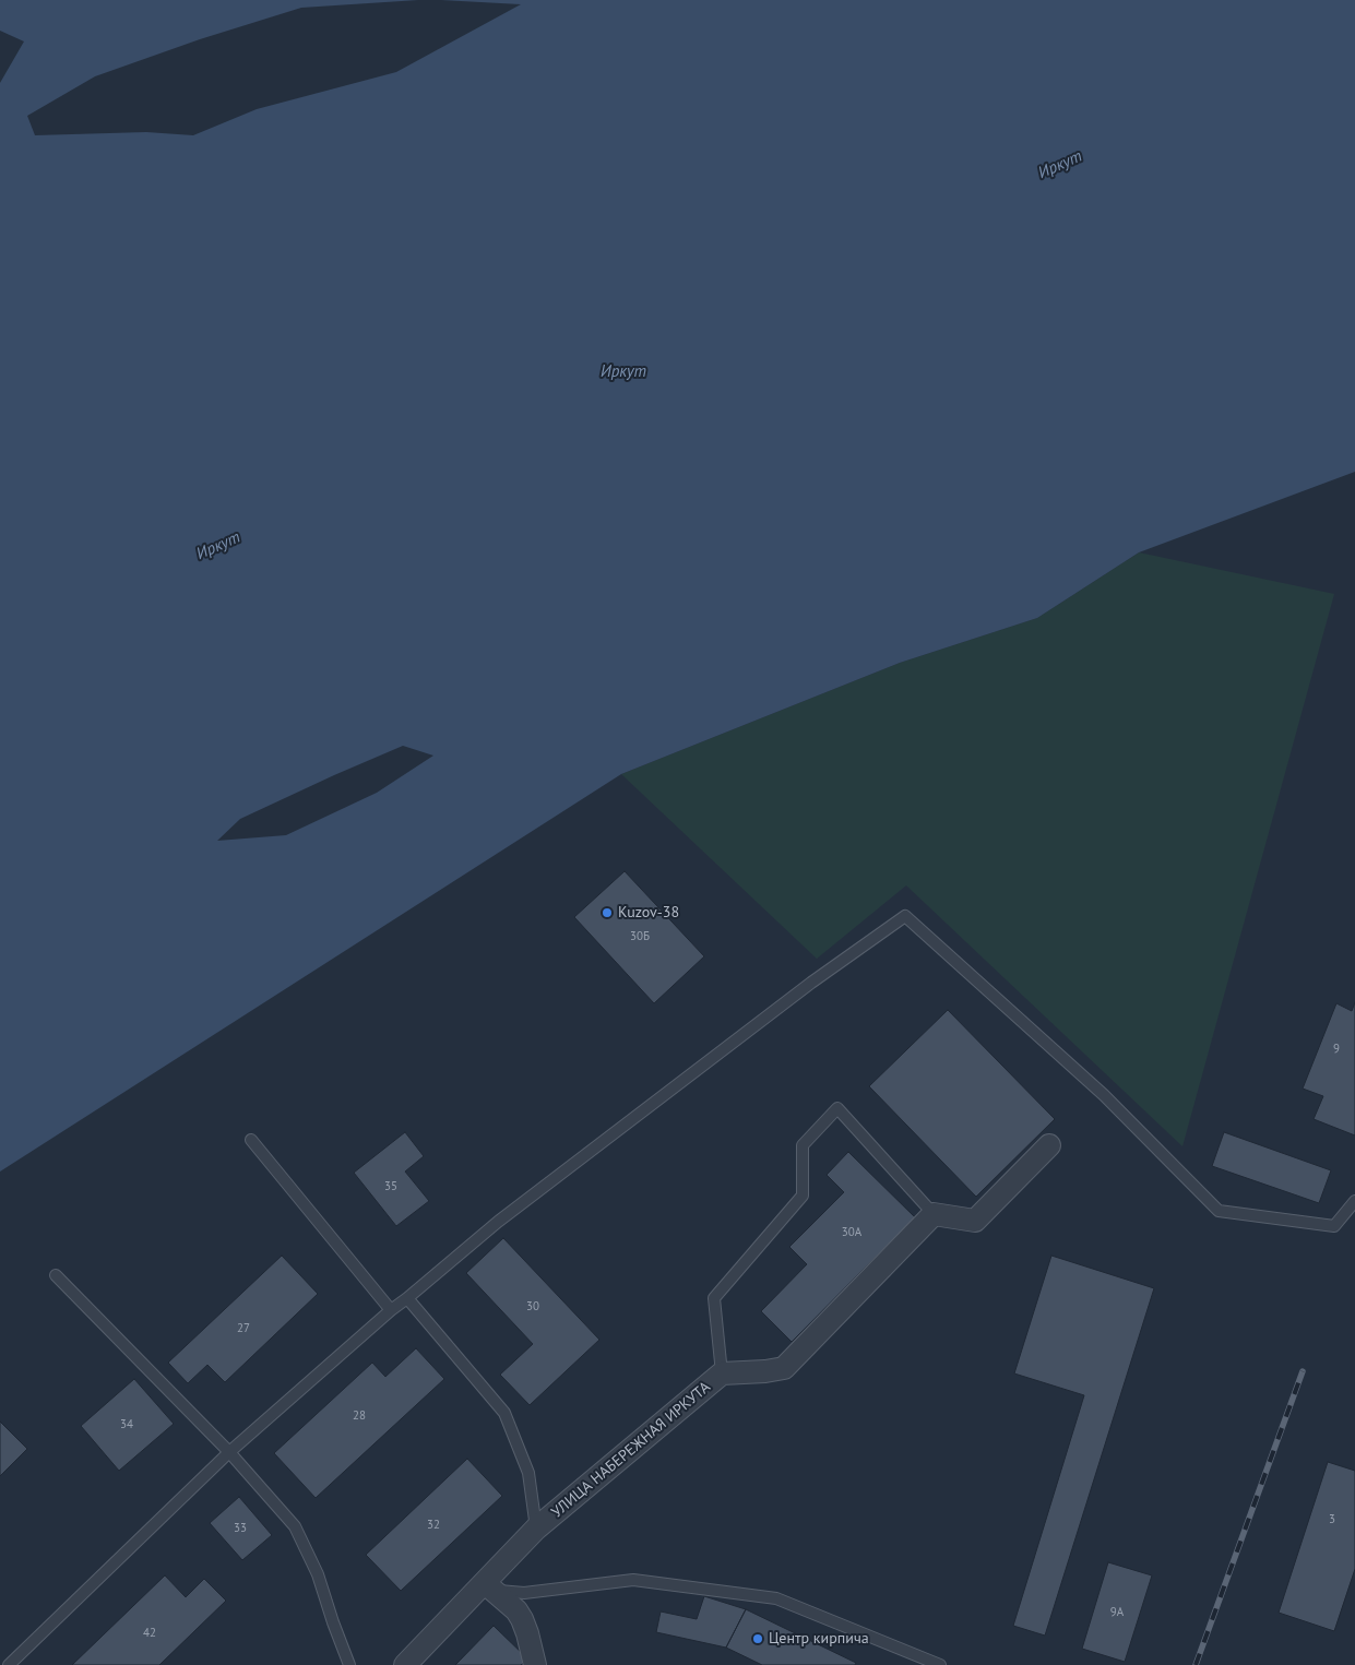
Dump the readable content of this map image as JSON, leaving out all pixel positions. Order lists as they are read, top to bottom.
{
  "streets": {
    "street": ["УЛИЦА НАБЕРЕЖНАЯ ИРКУТА"]
  },
  "water": ["Иркут"],
  "places": ["Kuzov-38", "Центр кирпича"],
  "house_numbers": [
    "30Б",
    "9",
    "35",
    "30А",
    "30",
    "27",
    "28",
    "34",
    "3",
    "32",
    "33",
    "9А",
    "42"
  ]
}
